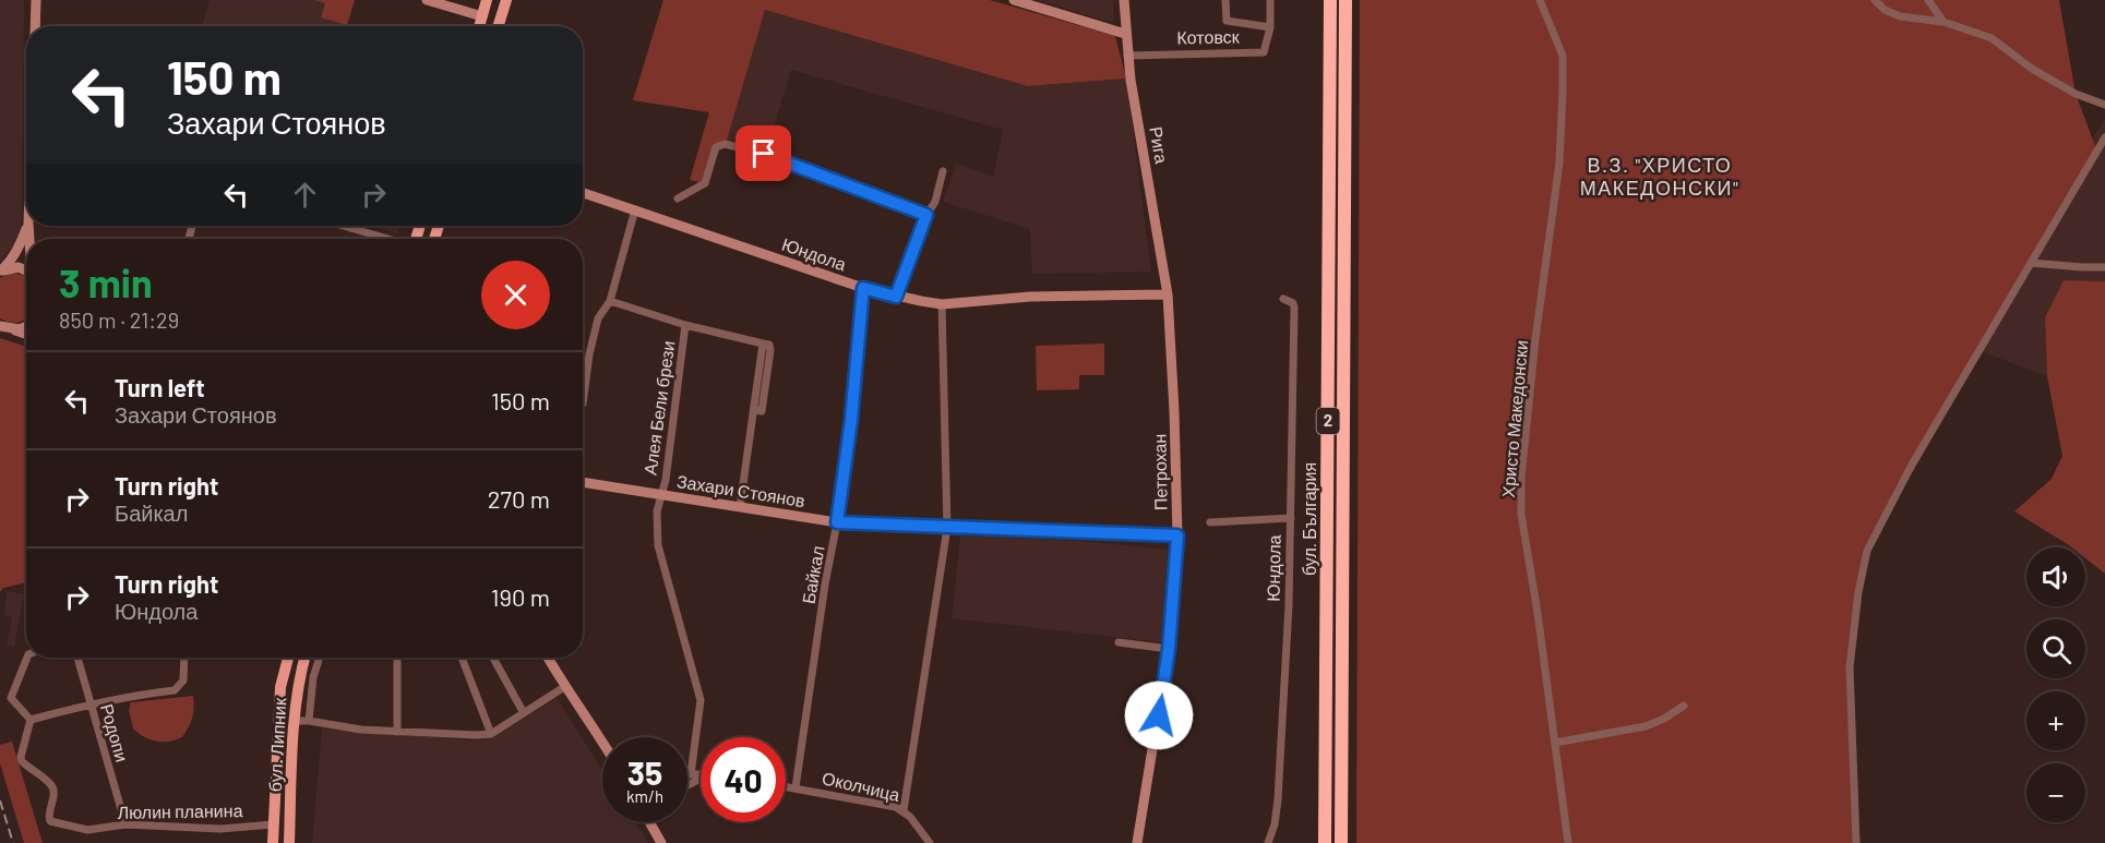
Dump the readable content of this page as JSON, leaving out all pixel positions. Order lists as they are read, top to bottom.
{
  "streets": {
    "highway": ["2", "бул. България"],
    "main road": ["бул. Липник"],
    "street": [
      "Котовск",
      "Рига",
      "Юндола",
      "Алея Бели брези",
      "Христо Македонски",
      "Петрохан",
      "Захари Стоянов",
      "Байкал",
      "Родопи",
      "Околчица",
      "Люлин планина"
    ]
  },
  "crossings": [
    ["Котовск", "Рига"],
    ["Рига", "Юндола"],
    ["Рига", "Петрохан"],
    ["Юндола", "Петрохан"],
    ["Юндола", "Байкал"],
    ["Алея Бели брези", "Захари Стоянов"],
    ["Петрохан", "Захари Стоянов"],
    ["Захари Стоянов", "Байкал"],
    ["Байкал", "Околчица"],
    ["Родопи", "Люлин планина"],
    ["бул. Липник", "Люлин планина"]
  ],
  "districts": ["В.З. \"ХРИСТО МАКЕДОНСКИ\""],
  "page": {
    "turn": ["150 m", "Захари Стоянов"],
    "heading": ["3 min", "850 m · 21:29"],
    "list": [
      {
        "name": "Turn left",
        "note": "Захари Стоянов",
        "value": "150 m"
      },
      {
        "name": "Turn right",
        "note": "Байкал",
        "value": "270 m"
      },
      {
        "name": "Turn right",
        "note": "Юндола",
        "value": "190 m"
      }
    ],
    "map_buttons": ["+", "−"],
    "speed": "35 km/h",
    "limit": "40"
  }
}
